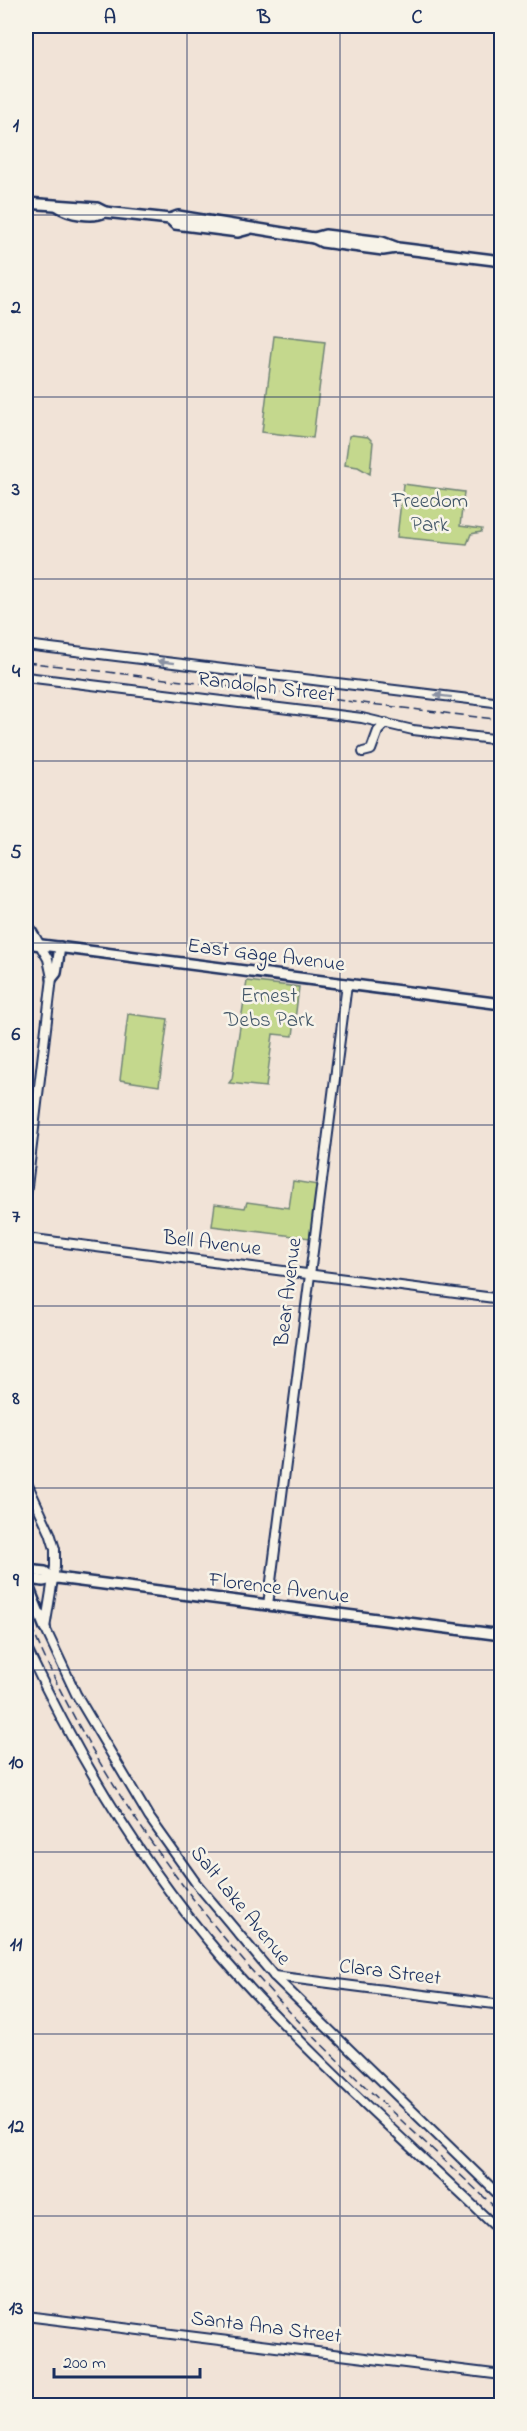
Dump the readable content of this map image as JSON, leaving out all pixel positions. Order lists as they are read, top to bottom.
{
  "streets": {
    "main road": ["East Gage Avenue", "Florence Avenue"],
    "street": [
      "Randolph Street",
      "Bell Avenue",
      "Bear Avenue",
      "Salt Lake Avenue",
      "Clara Street",
      "Santa Ana Street"
    ]
  },
  "crossings": [
    ["East Gage Avenue", "Bear Avenue"],
    ["Bell Avenue", "Bear Avenue"],
    ["Bear Avenue", "Florence Avenue"],
    ["Salt Lake Avenue", "Clara Street"]
  ],
  "parks": ["Freedom Park", "Ernest Debs Park"],
  "scale_bar": "200 m",
  "grid": {
    "columns": ["A", "B", "C"],
    "rows": [
      "1",
      "2",
      "3",
      "4",
      "5",
      "6",
      "7",
      "8",
      "9",
      "10",
      "11",
      "12",
      "13"
    ]
  }
}
